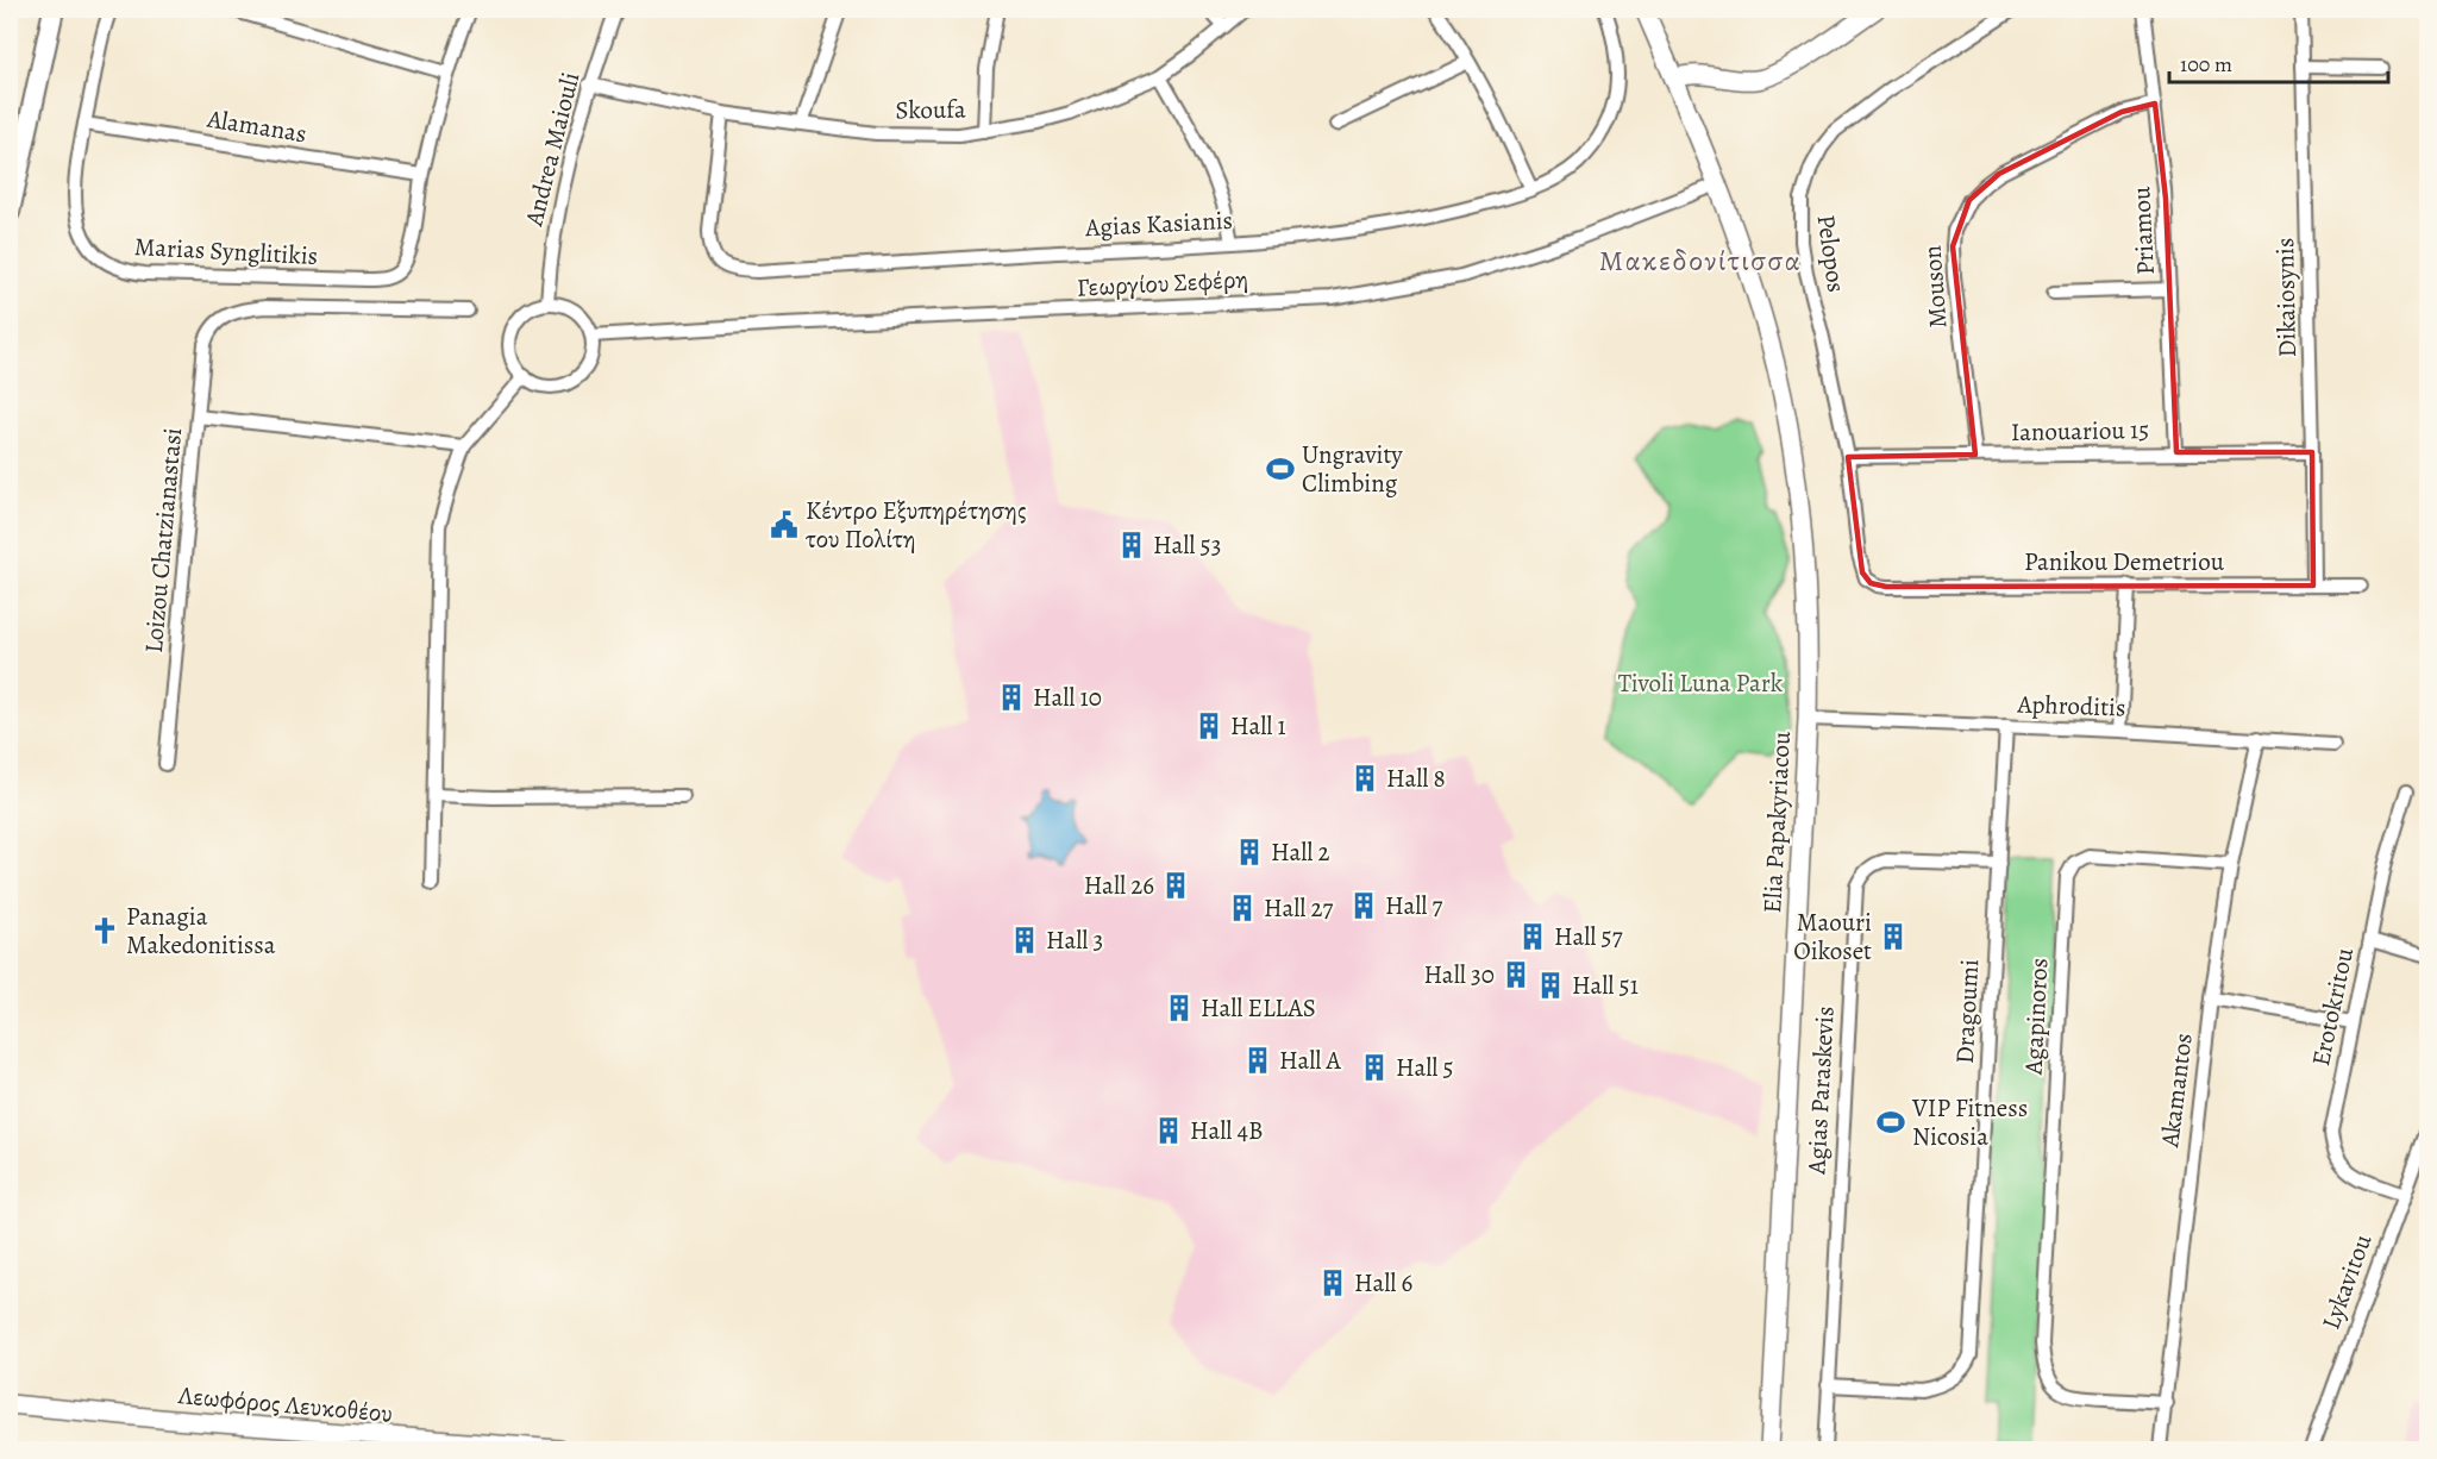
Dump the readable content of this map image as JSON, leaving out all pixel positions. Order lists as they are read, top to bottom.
{
  "streets": {
    "main road": ["Elia Papakyriacou", "Λεωφόρος Λευκοθέου"],
    "street": [
      "Skoufa",
      "Alamanas",
      "Andrea Maiouli",
      "Agias Kasianis",
      "Priamou",
      "Marias Synglitikis",
      "Pelopos",
      "Γεωργίου Σεφέρη",
      "Mouson",
      "Dikaiosynis",
      "Ianouariou 15",
      "Loizou Chatzianastasi",
      "Panikou Demetriou",
      "Aphroditis",
      "Erotokritou",
      "Dragoumi",
      "Agapinoros",
      "Agias Paraskevis",
      "Akamantos",
      "Lykavitou"
    ]
  },
  "crossings": [
    ["Skoufa", "Andrea Maiouli"],
    ["Skoufa", "Agias Kasianis"],
    ["Alamanas", "Marias Synglitikis"],
    ["Andrea Maiouli", "Γεωργίου Σεφέρη"],
    ["Priamou", "Mouson"],
    ["Priamou", "Ianouariou 15"],
    ["Pelopos", "Ianouariou 15"],
    ["Pelopos", "Panikou Demetriou"],
    ["Γεωργίου Σεφέρη", "Elia Papakyriacou"],
    ["Mouson", "Ianouariou 15"],
    ["Dikaiosynis", "Ianouariou 15"],
    ["Dikaiosynis", "Panikou Demetriou"],
    ["Aphroditis", "Elia Papakyriacou"],
    ["Aphroditis", "Dragoumi"],
    ["Aphroditis", "Akamantos"],
    ["Erotokritou", "Lykavitou"],
    ["Dragoumi", "Agias Paraskevis"],
    ["Agapinoros", "Akamantos"]
  ],
  "districts": ["Μακεδονίτισσα"],
  "parks": ["Tivoli Luna Park"],
  "places": {
    "sports": ["Ungravity Climbing", "VIP Fitness Nicosia"],
    "public building": ["Κέντρο Εξυπηρέτησης του Πολίτη"],
    "building": [
      "Hall 53",
      "Hall 10",
      "Hall 1",
      "Hall 8",
      "Hall 2",
      "Hall 26",
      "Hall 7",
      "Hall 27",
      "Hall 57",
      "Maouri Oikoset",
      "Hall 3",
      "Hall 30",
      "Hall 51",
      "Hall ELLAS",
      "Hall A",
      "Hall 5",
      "Hall 4B",
      "Hall 6"
    ],
    "church": ["Panagia Makedonitissa"]
  },
  "scale_bar": "100 m"
}
